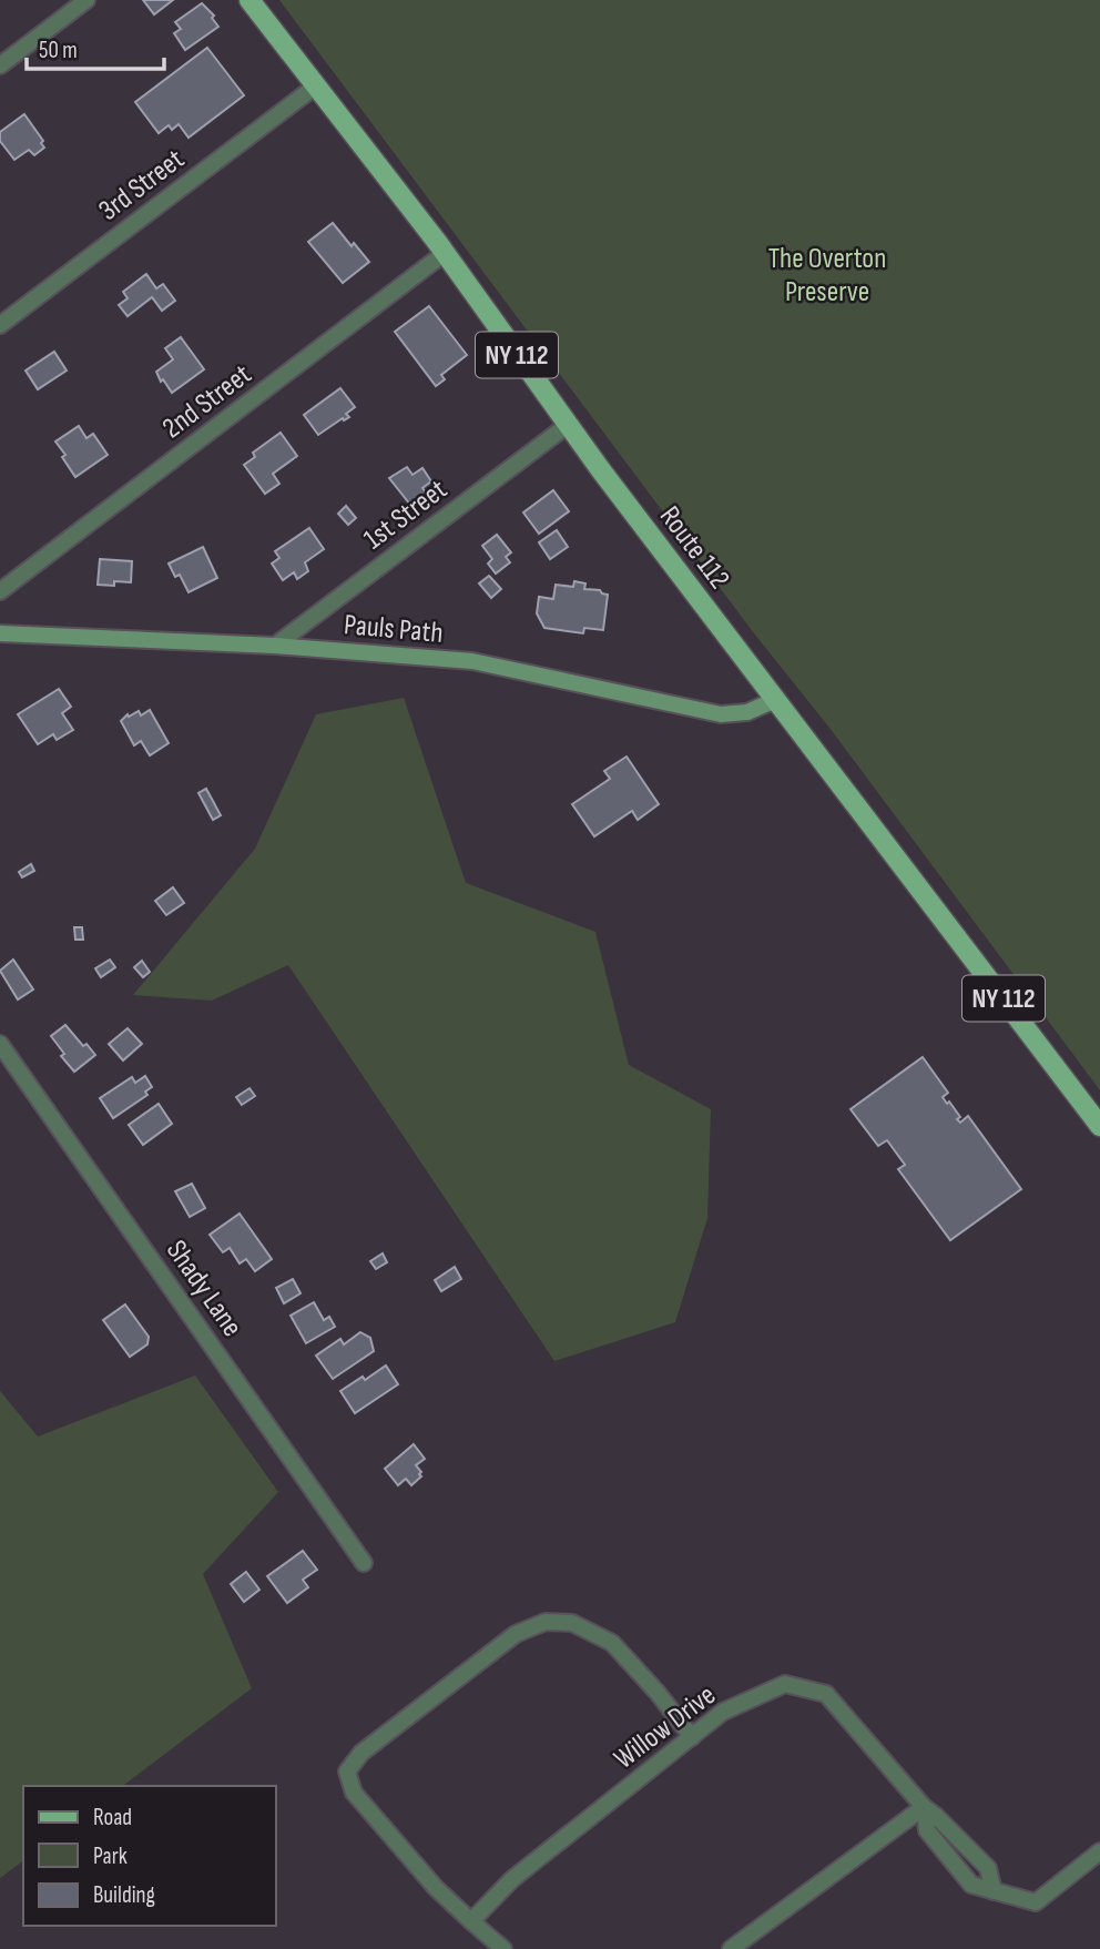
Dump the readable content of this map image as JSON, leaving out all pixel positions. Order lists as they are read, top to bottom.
{
  "streets": {
    "main road": ["NY 112", "Route 112"],
    "street": [
      "3rd Street",
      "2nd Street",
      "1st Street",
      "Pauls Path",
      "Shady Lane",
      "Willow Drive"
    ]
  },
  "crossings": [
    ["3rd Street", "Route 112"],
    ["2nd Street", "Route 112"],
    ["1st Street", "Route 112"],
    ["1st Street", "Pauls Path"],
    ["Route 112", "Pauls Path"]
  ],
  "parks": ["The Overton Preserve"],
  "legend": ["Road", "Park", "Building"],
  "scale_bar": "50 m"
}
